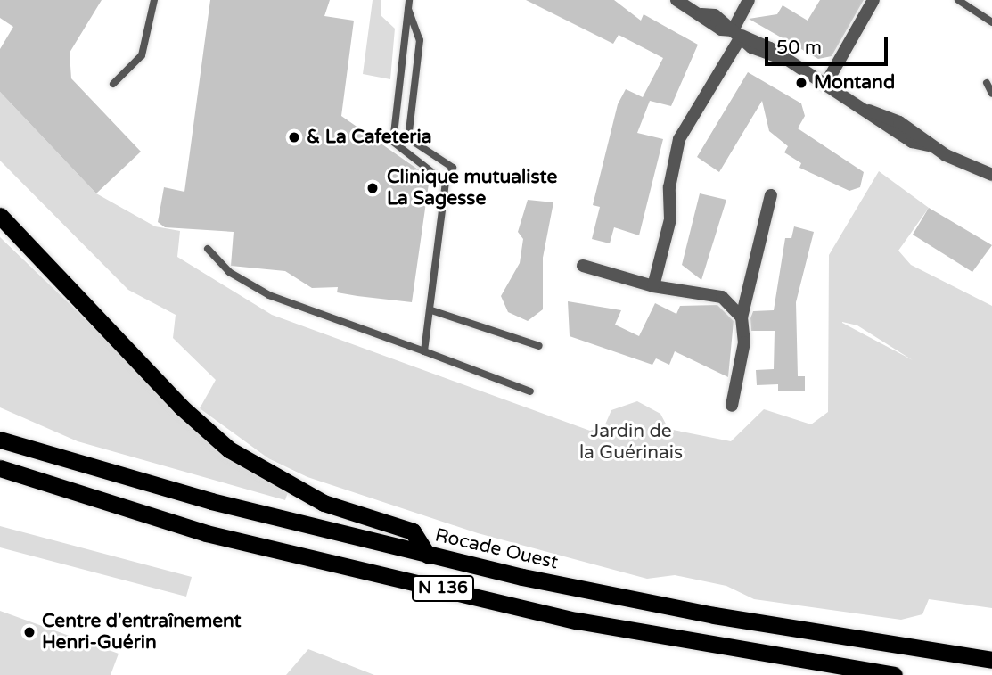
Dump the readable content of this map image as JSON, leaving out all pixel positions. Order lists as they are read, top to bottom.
{
  "streets": {
    "highway": ["Rocade Ouest", "N 136"]
  },
  "parks": ["Jardin de la Guérinais"],
  "places": [
    "Montand",
    "& La Cafeteria",
    "Clinique mutualiste La Sagesse",
    "Centre d'entraînement Henri-Guérin"
  ],
  "scale_bar": "50 m"
}
